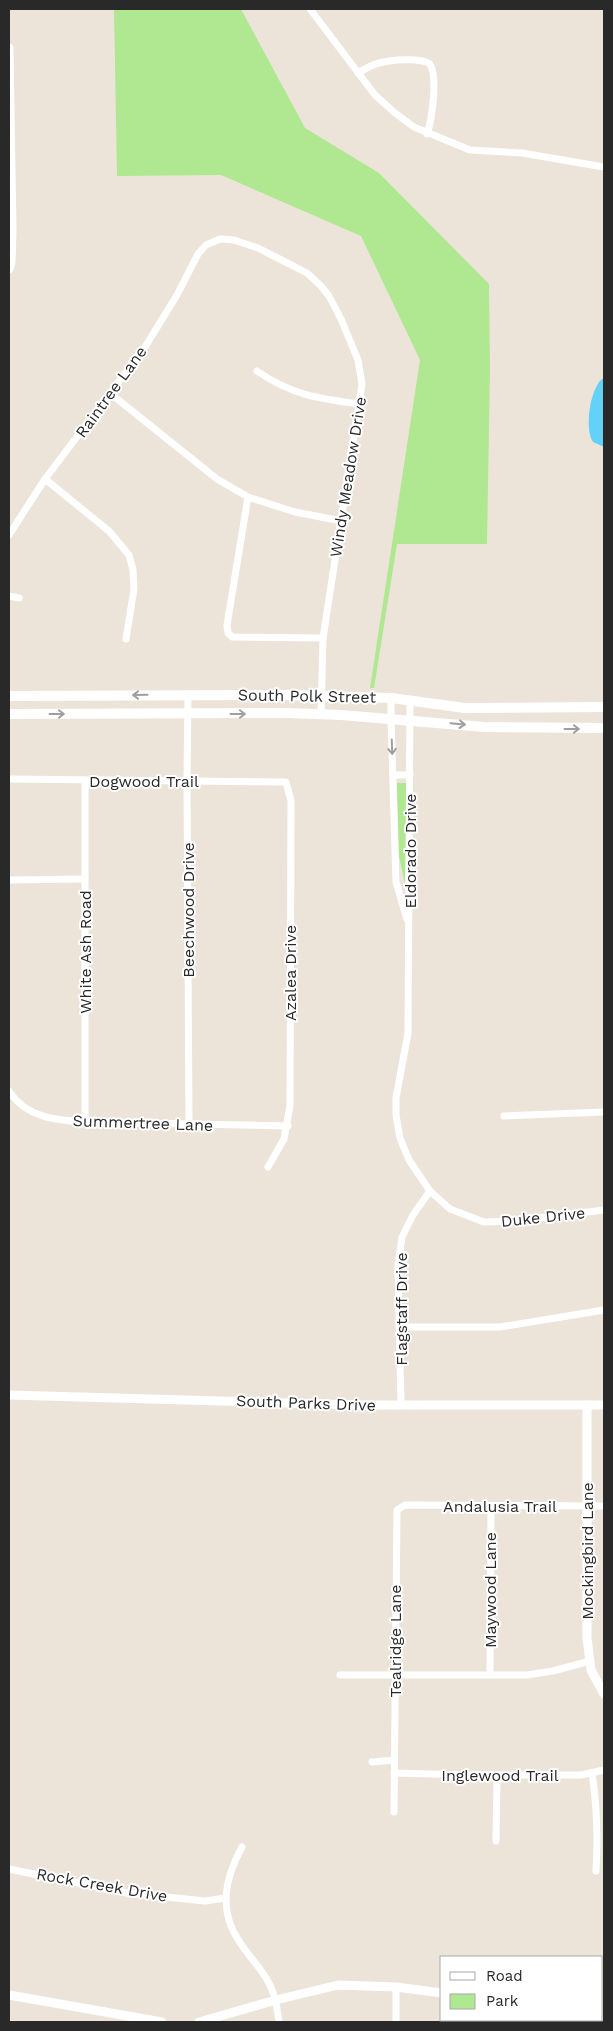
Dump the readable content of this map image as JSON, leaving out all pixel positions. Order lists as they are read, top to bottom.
{
  "streets": {
    "main road": ["South Polk Street"],
    "street": [
      "Raintree Lane",
      "Windy Meadow Drive",
      "Dogwood Trail",
      "Eldorado Drive",
      "Beechwood Drive",
      "White Ash Road",
      "Azalea Drive",
      "Summertree Lane",
      "Duke Drive",
      "Flagstaff Drive",
      "South Parks Drive",
      "Andalusia Trail",
      "Mockingbird Lane",
      "Maywood Lane",
      "Tealridge Lane",
      "Inglewood Trail",
      "Rock Creek Drive"
    ]
  },
  "crossings": [
    ["Raintree Lane", "Windy Meadow Drive"],
    ["Windy Meadow Drive", "South Polk Street"],
    ["South Polk Street", "Eldorado Drive"],
    ["South Polk Street", "Beechwood Drive"],
    ["Dogwood Trail", "Beechwood Drive"],
    ["Dogwood Trail", "White Ash Road"],
    ["Dogwood Trail", "Azalea Drive"],
    ["Eldorado Drive", "Duke Drive"],
    ["Eldorado Drive", "Flagstaff Drive"],
    ["Beechwood Drive", "Summertree Lane"],
    ["White Ash Road", "Summertree Lane"],
    ["Azalea Drive", "Summertree Lane"],
    ["Duke Drive", "Flagstaff Drive"],
    ["Flagstaff Drive", "South Parks Drive"],
    ["South Parks Drive", "Mockingbird Lane"],
    ["Andalusia Trail", "Mockingbird Lane"],
    ["Andalusia Trail", "Maywood Lane"],
    ["Andalusia Trail", "Tealridge Lane"],
    ["Tealridge Lane", "Inglewood Trail"]
  ],
  "legend": ["Road", "Park"]
}
